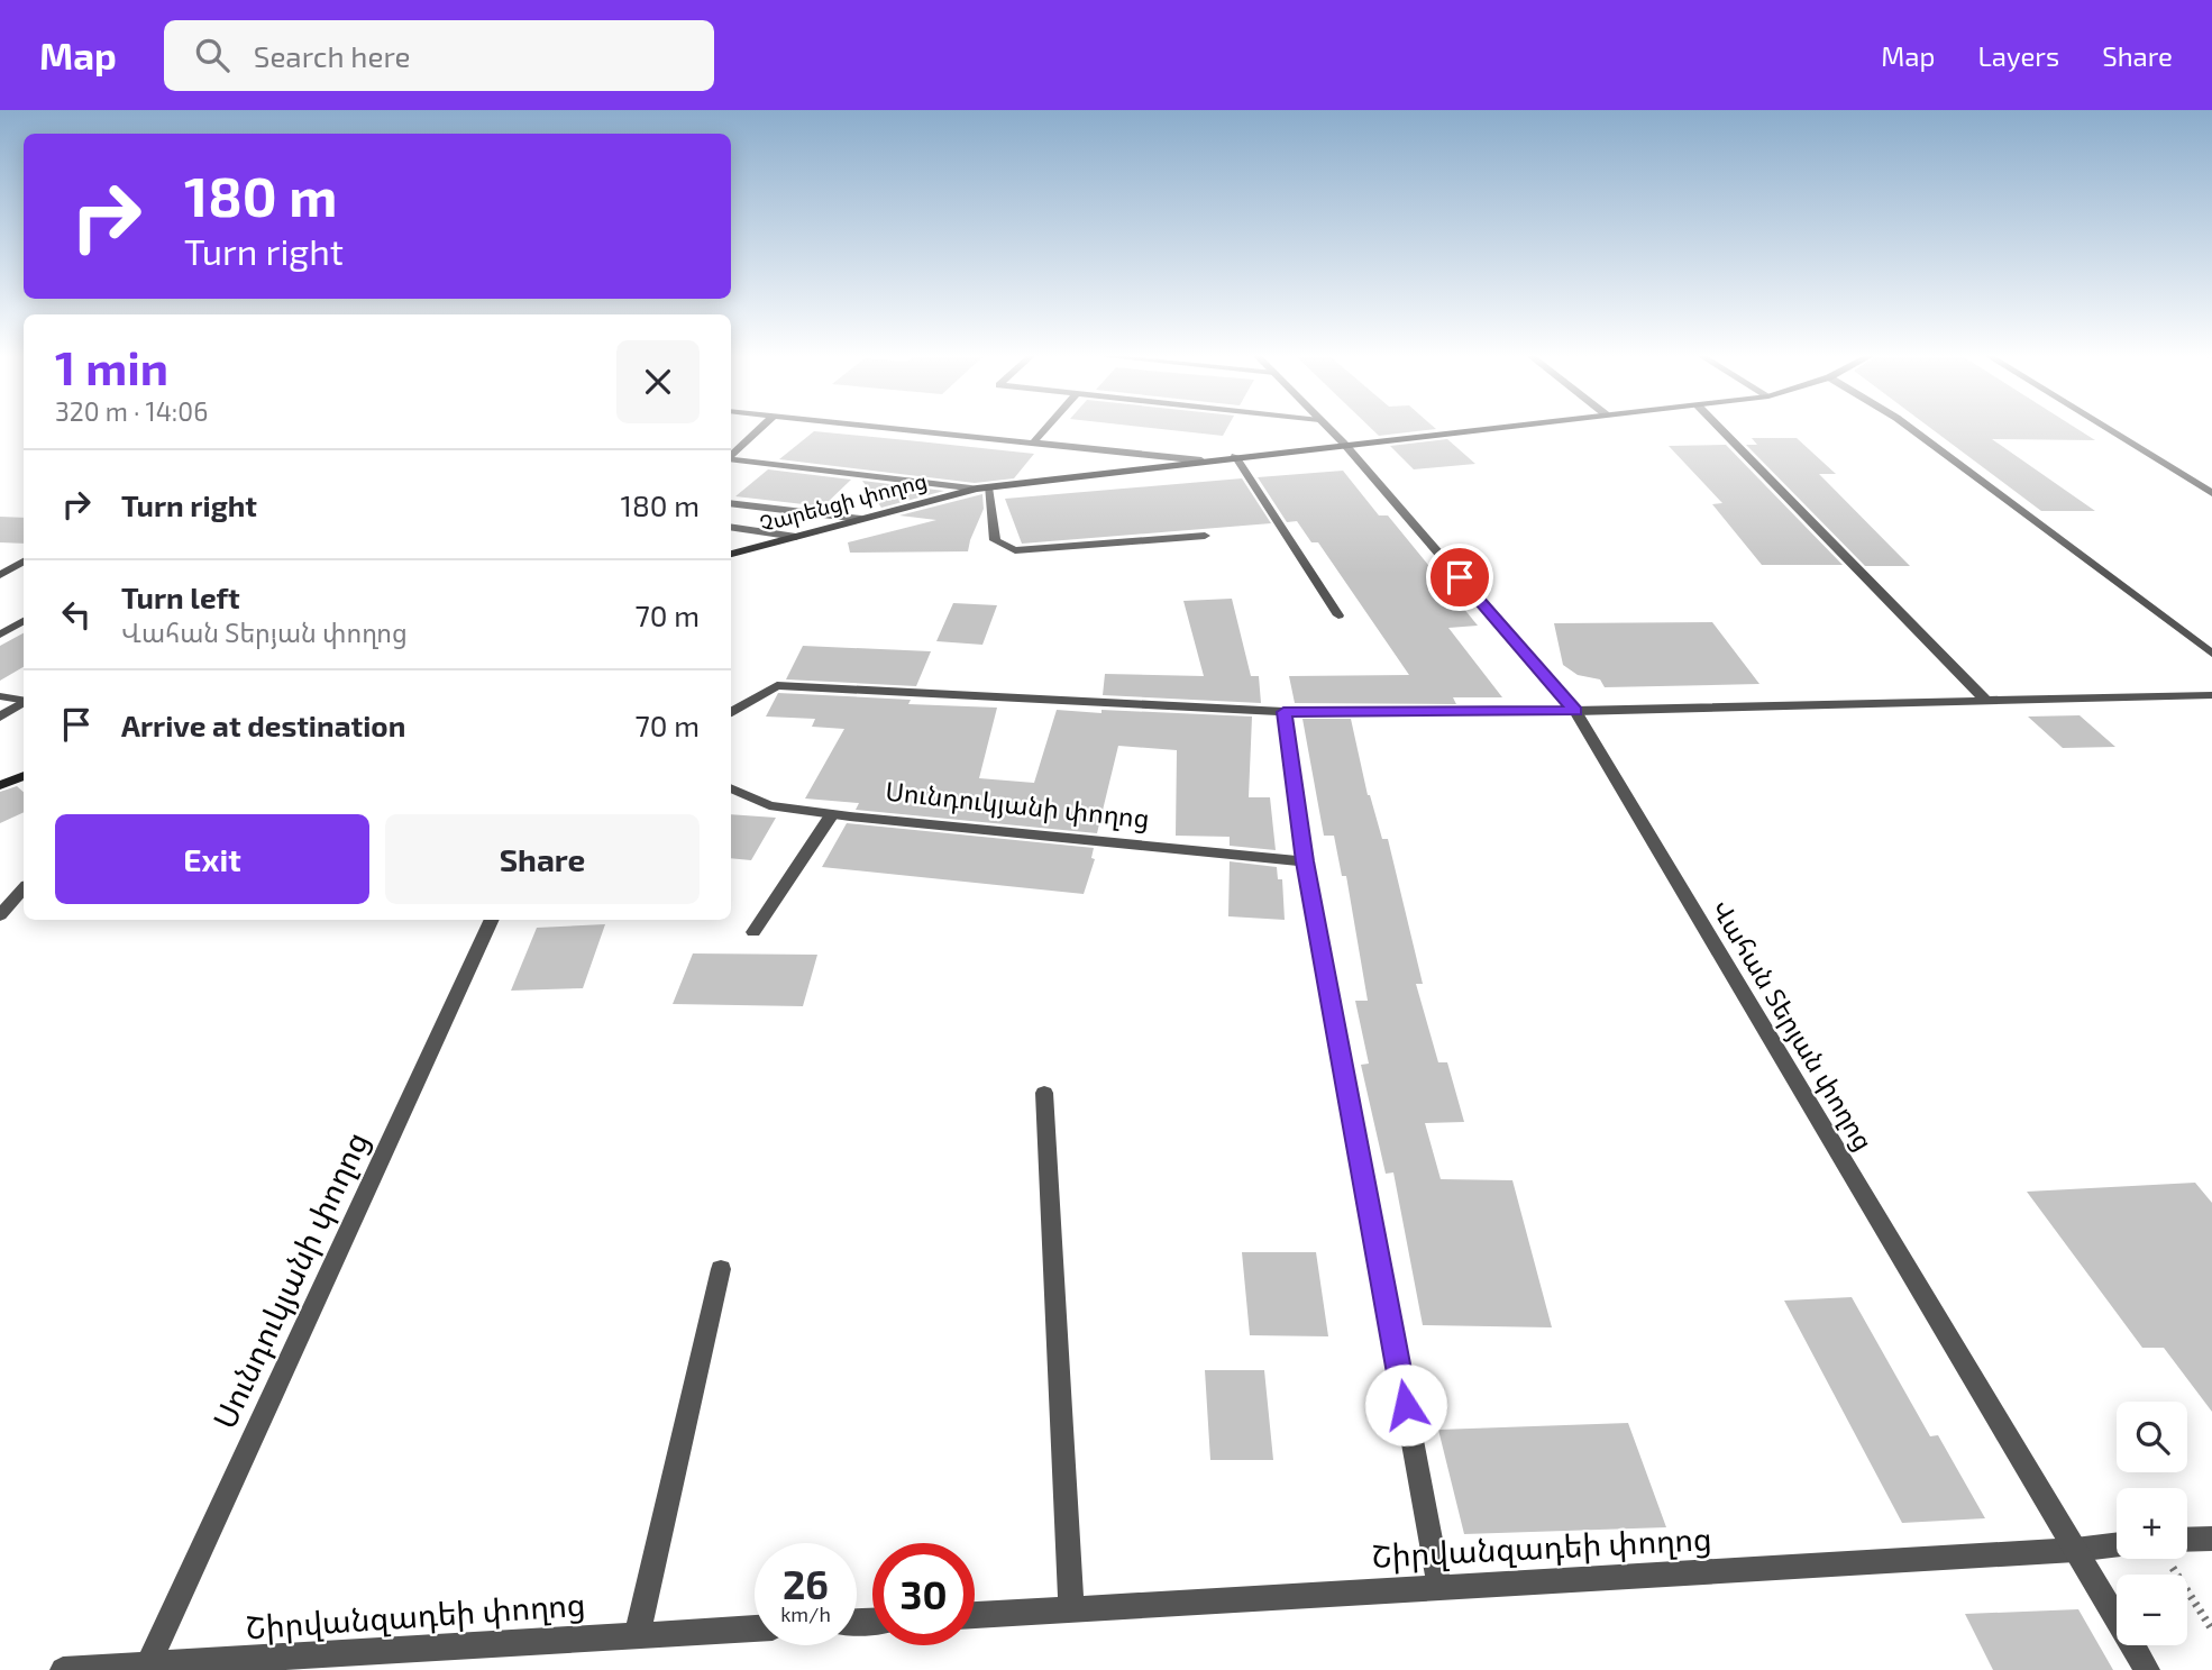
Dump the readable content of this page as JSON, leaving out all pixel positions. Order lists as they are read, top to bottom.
{
  "streets": {
    "main road": ["Չարենցի փողոց"],
    "street": ["Սունդուկյանի փողոց", "Վահան Տերյան փողոց", "Շիրվանզադեի փողոց"]
  },
  "crossings": [
    ["Չարենցի փողոց", "Վահան Տերյան փողոց"],
    ["Սունդուկյանի փողոց", "Շիրվանզադեի փողոց"],
    ["Վահան Տերյան փողոց", "Շիրվանզադեի փողոց"]
  ],
  "page": {
    "header": "Map",
    "search": "Search here",
    "nav": ["Map", "Layers", "Share"],
    "turn": ["180 m", "Turn right"],
    "heading": ["1 min", "320 m · 14:06"],
    "list": [
      {
        "name": "Turn right",
        "value": "180 m"
      },
      {
        "name": "Turn left",
        "note": "Վահան Տերյան փողոց",
        "value": "70 m"
      },
      {
        "name": "Arrive at destination",
        "value": "70 m"
      }
    ],
    "buttons": ["Exit", "Share"],
    "map_buttons": ["+", "−"],
    "speed": "26 km/h",
    "limit": "30"
  }
}
